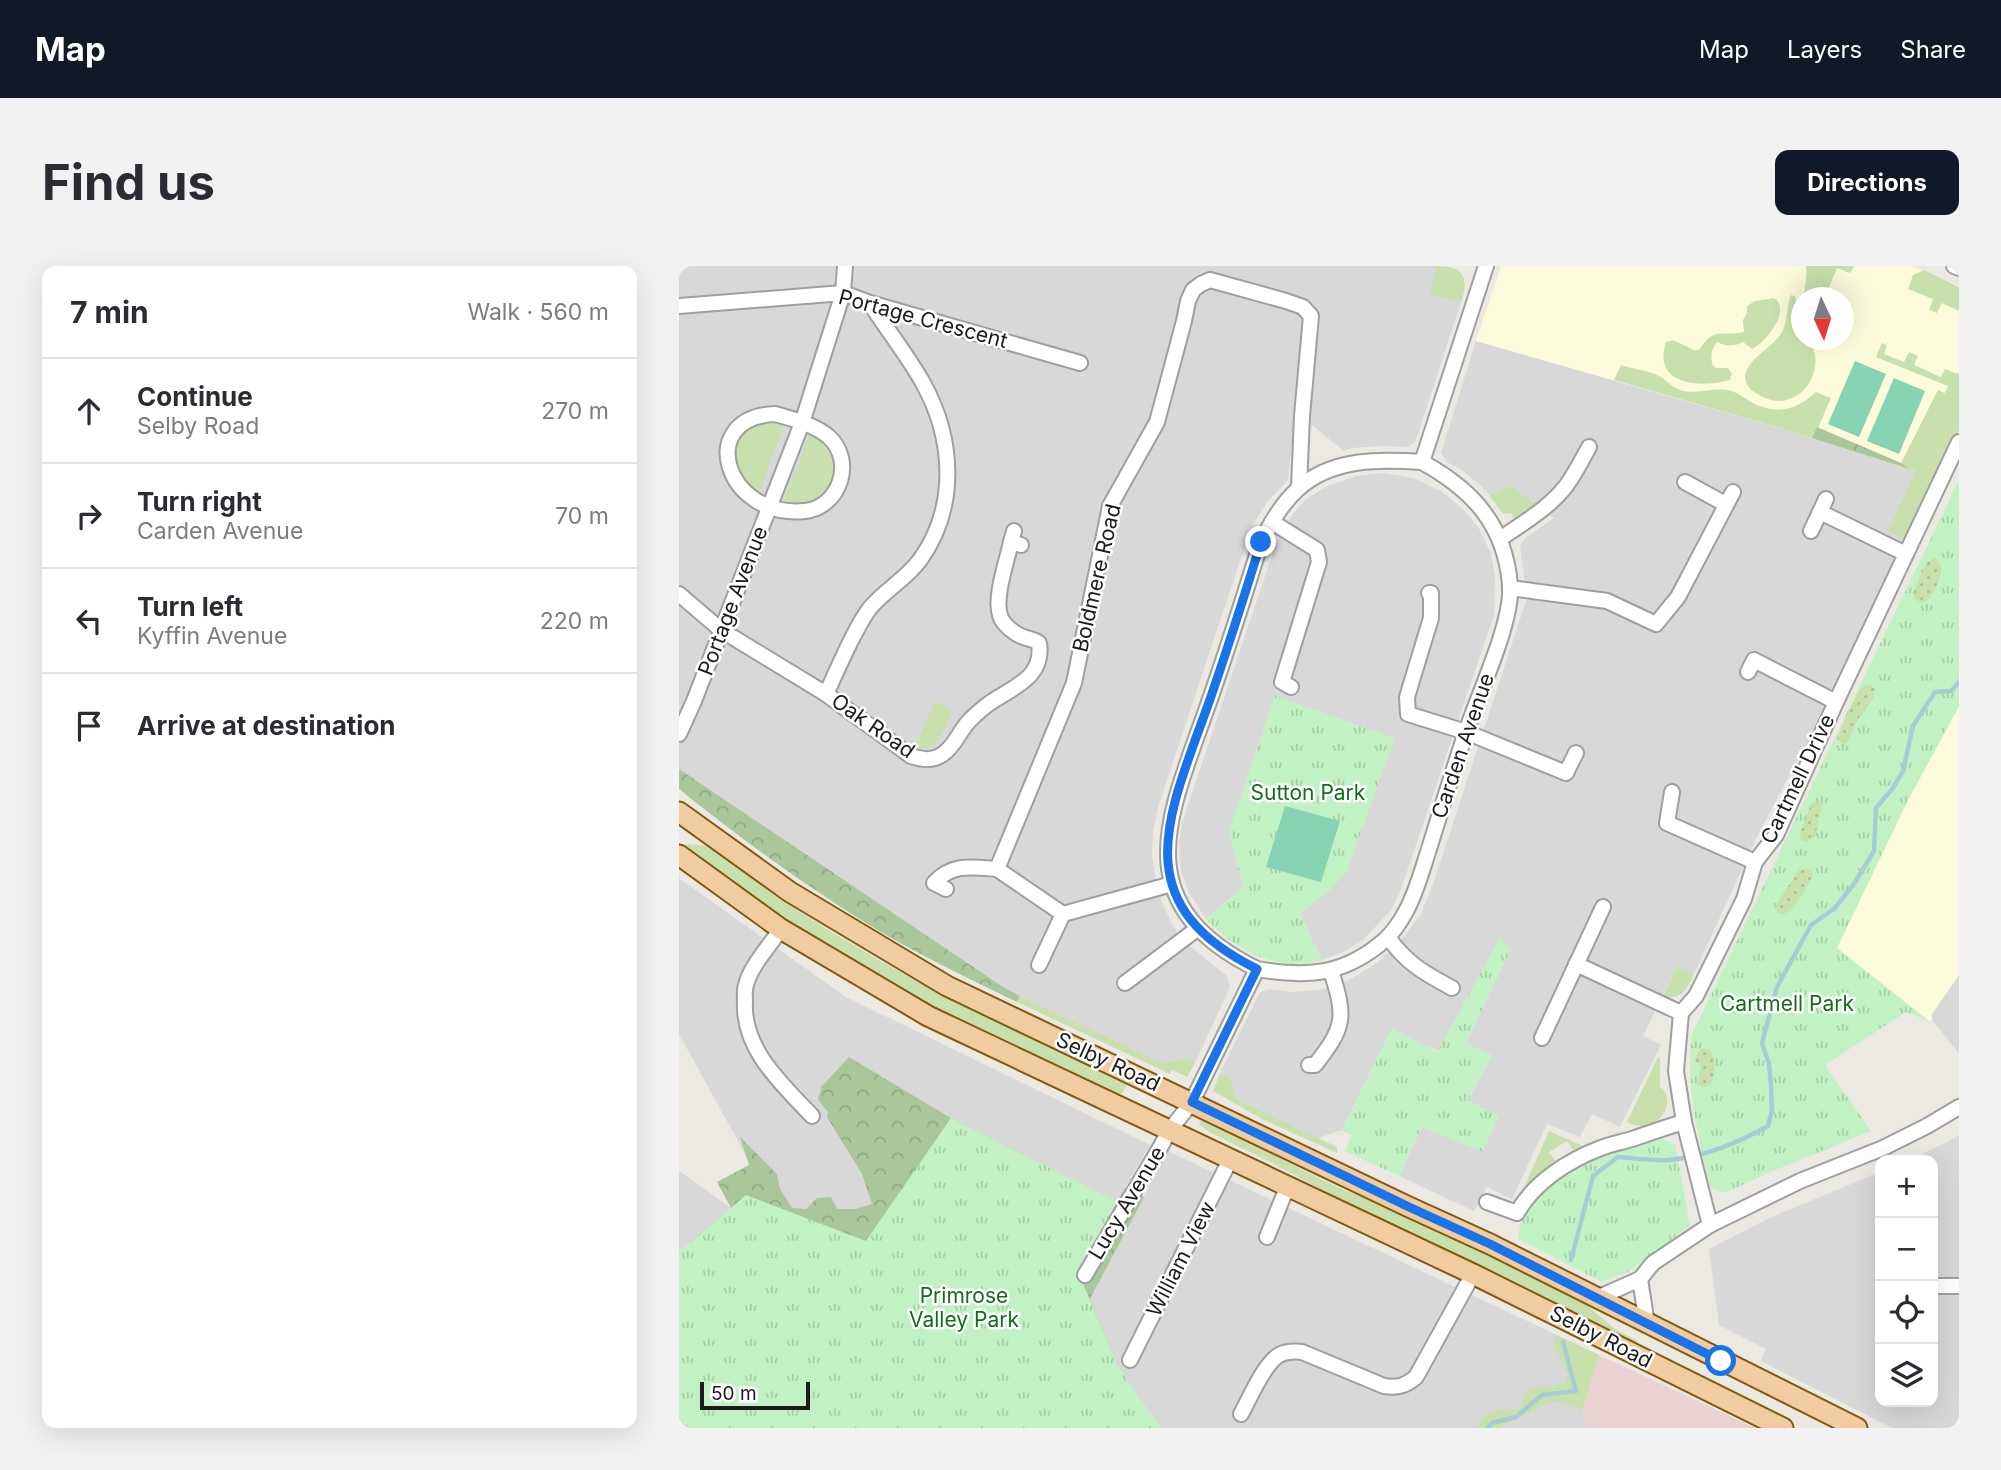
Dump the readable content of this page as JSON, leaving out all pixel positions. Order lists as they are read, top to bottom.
{
  "streets": {
    "main road": ["Selby Road"],
    "street": [
      "Portage Crescent",
      "Boldmere Road",
      "Portage Avenue",
      "Oak Road",
      "Carden Avenue",
      "Cartmell Drive",
      "Lucy Avenue",
      "William View"
    ]
  },
  "crossings": [
    ["Portage Crescent", "Portage Avenue"],
    ["Portage Avenue", "Oak Road"],
    ["Selby Road", "Lucy Avenue"],
    ["Selby Road", "William View"]
  ],
  "parks": ["Sutton Park", "Cartmell Park", "Primrose Valley Park"],
  "scale_bar": "50 m",
  "north": "bottom",
  "page": {
    "header": "Map",
    "nav": ["Map", "Layers", "Share"],
    "buttons": "Directions",
    "title": "Find us",
    "heading": ["7 min", "Walk · 560 m"],
    "list": [
      ["Continue", "Selby Road", "270 m"],
      ["Turn right", "Carden Avenue", "70 m"],
      ["Turn left", "Kyffin Avenue", "220 m"],
      "Arrive at destination"
    ],
    "map_buttons": ["+", "−"],
    "scale": "50 m"
  }
}
